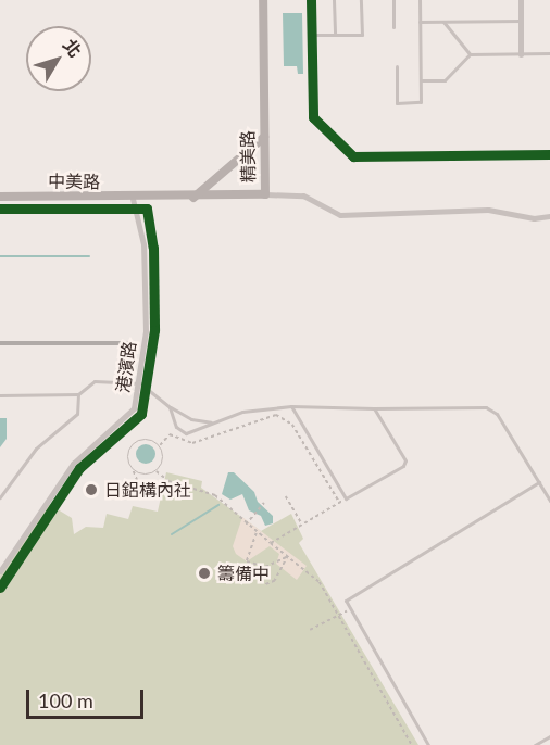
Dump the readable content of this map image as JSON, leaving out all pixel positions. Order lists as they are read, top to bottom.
{
  "streets": {
    "main road": ["精美路", "中美路"],
    "street": ["港濱路"]
  },
  "crossings": [
    ["精美路", "中美路"],
    ["中美路", "港濱路"]
  ],
  "places": ["日鋁構內社", "籌備中"],
  "scale_bar": "100 m",
  "north": "top right"
}
